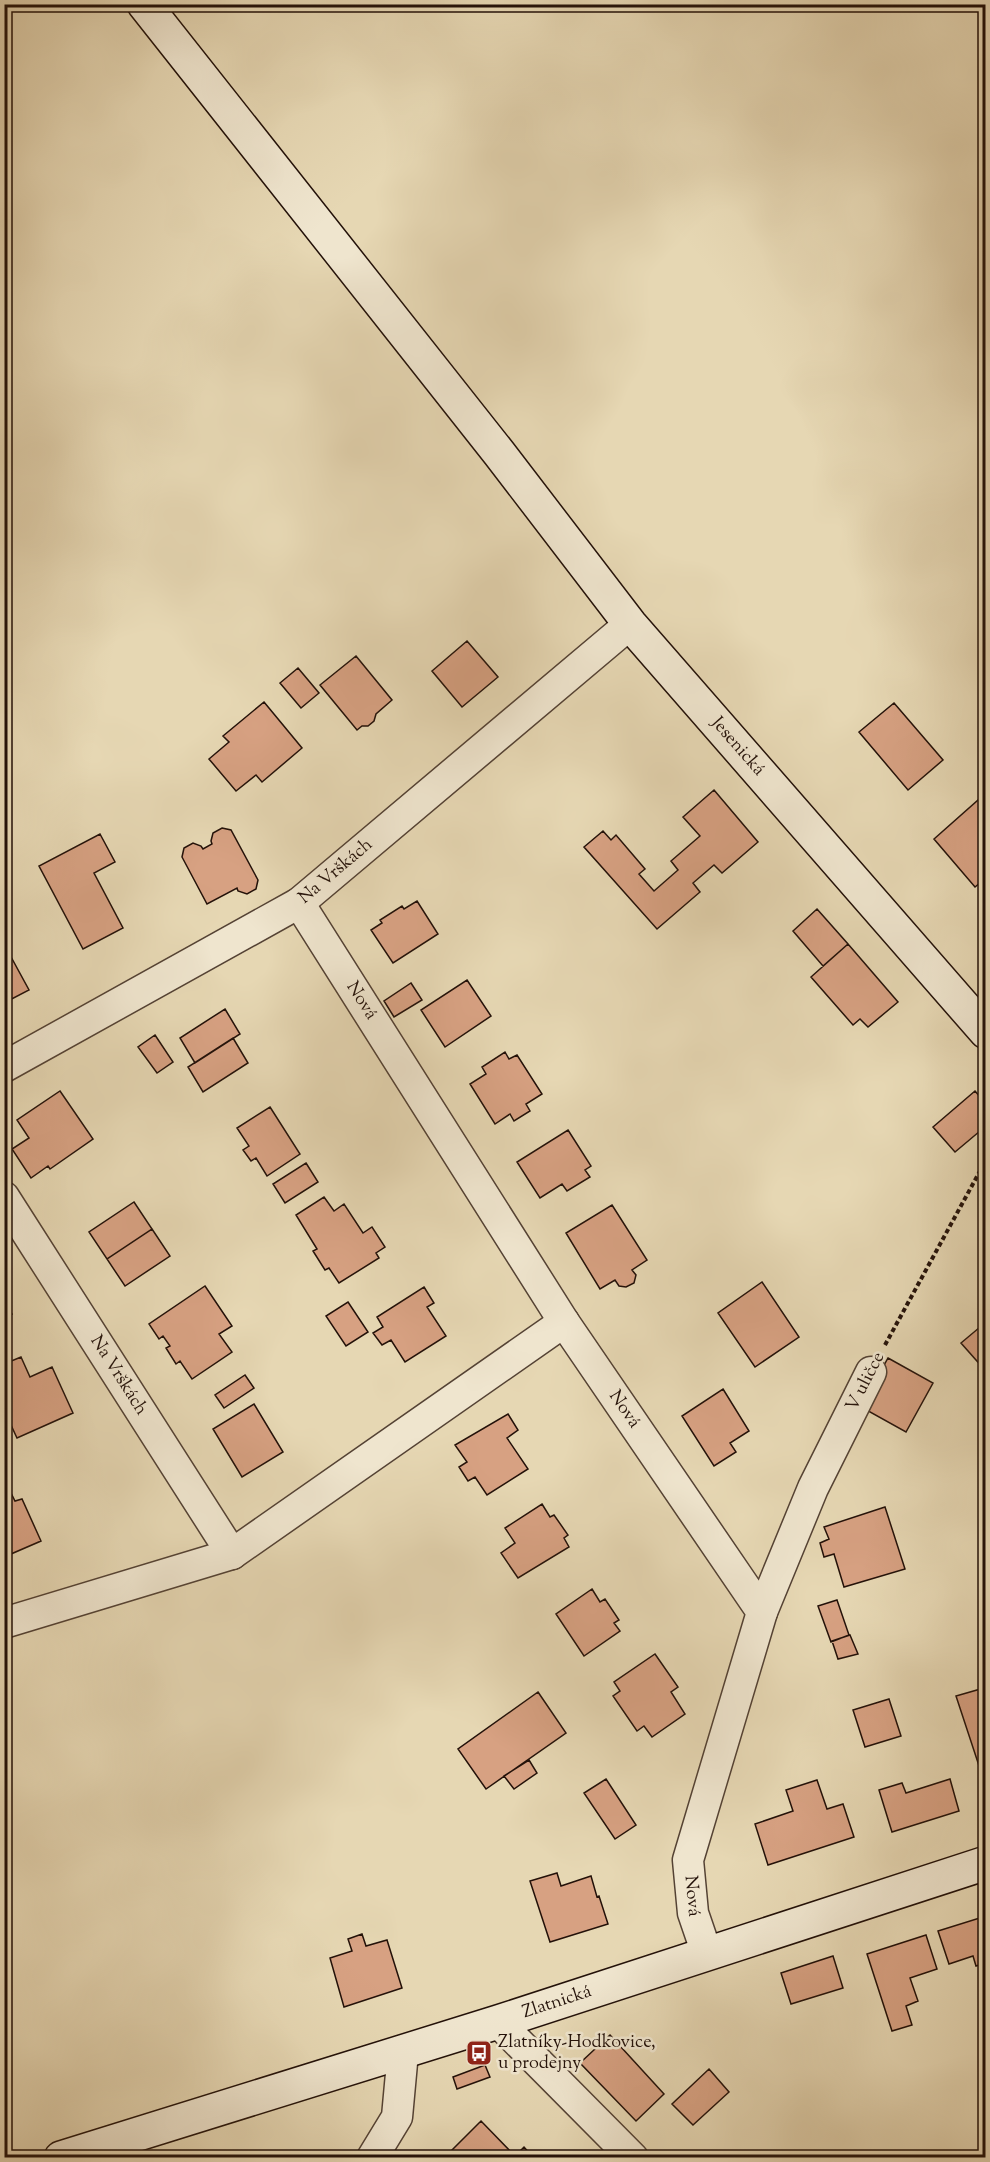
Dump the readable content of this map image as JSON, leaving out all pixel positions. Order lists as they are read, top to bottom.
{
  "streets": {
    "main road": ["Jesenická", "Zlatnická"],
    "street": ["Na Vrškách", "Nová", "V uličce"]
  },
  "crossings": [
    ["Jesenická", "Na Vrškách"],
    ["Na Vrškách", "Nová"],
    ["Nová", "V uličce"],
    ["Nová", "Zlatnická"]
  ],
  "places": {
    "bus stop": ["Zlatníky-Hodkovice, u prodejny"]
  }
}
